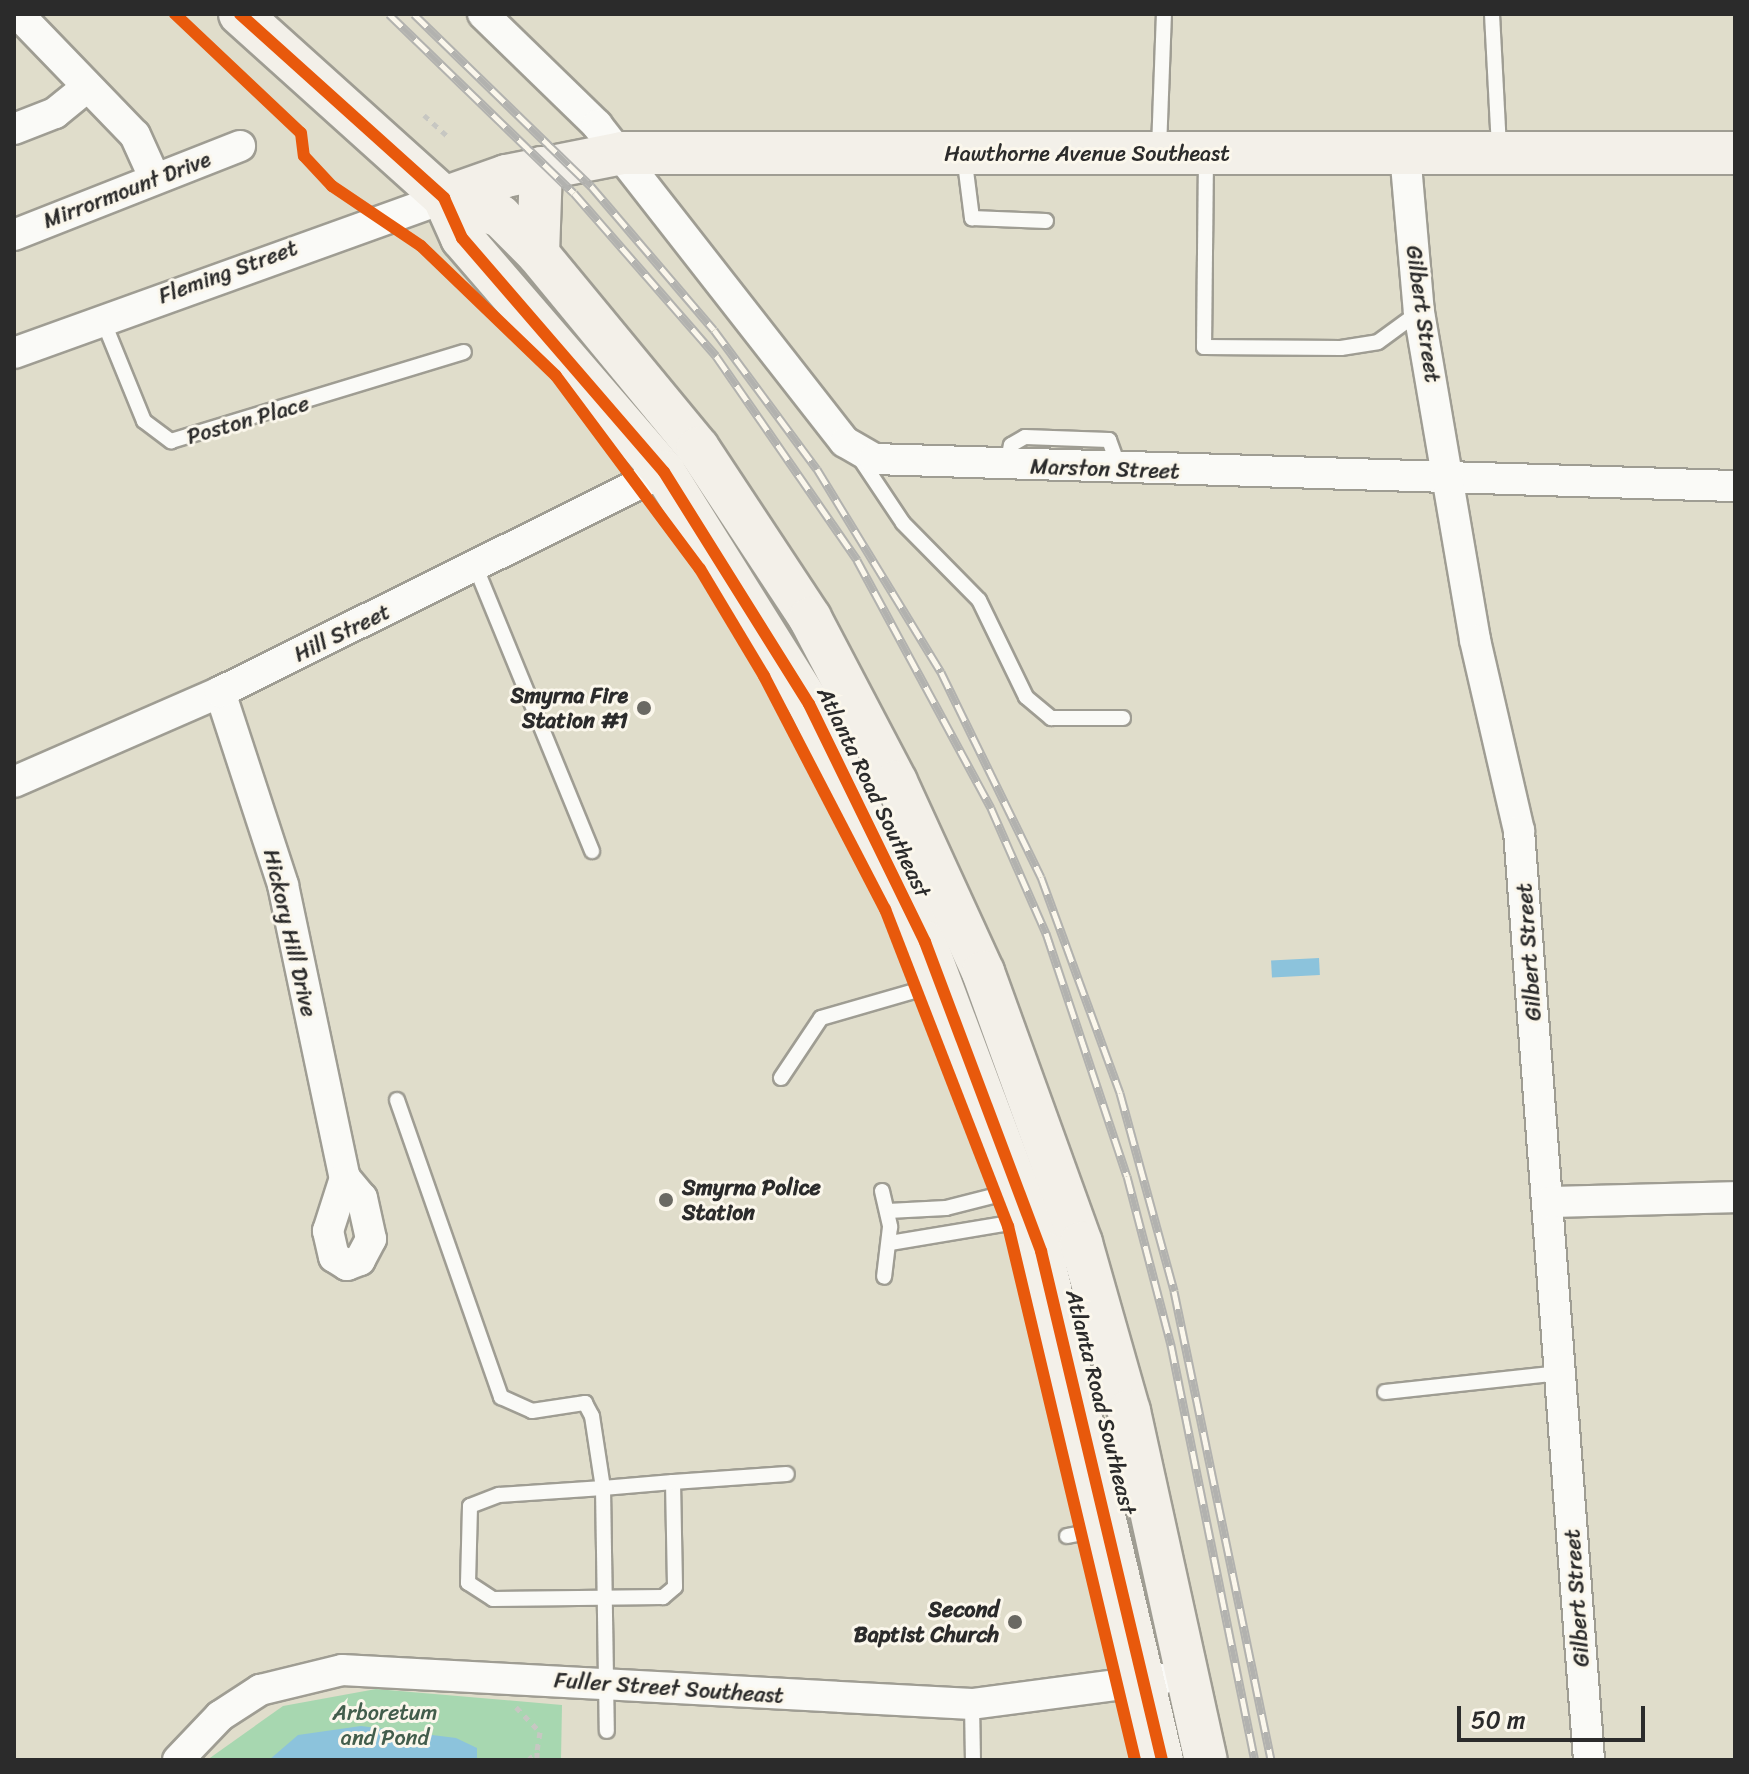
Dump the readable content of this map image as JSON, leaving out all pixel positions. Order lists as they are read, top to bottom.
{
  "streets": {
    "main road": ["Hawthorne Avenue Southeast", "Atlanta Road Southeast"],
    "street": [
      "Mirrormount Drive",
      "Fleming Street",
      "Gilbert Street",
      "Marston Street",
      "Hill Street",
      "Hickory Hill Drive",
      "Fuller Street Southeast"
    ],
    "lane": ["Poston Place"]
  },
  "crossings": [
    ["Hawthorne Avenue Southeast", "Fleming Street"],
    ["Hawthorne Avenue Southeast", "Gilbert Street"],
    ["Hawthorne Avenue Southeast", "Atlanta Road Southeast"],
    ["Fleming Street", "Poston Place"],
    ["Fleming Street", "Atlanta Road Southeast"],
    ["Gilbert Street", "Marston Street"],
    ["Hill Street", "Atlanta Road Southeast"],
    ["Hill Street", "Hickory Hill Drive"],
    ["Atlanta Road Southeast", "Fuller Street Southeast"]
  ],
  "parks": ["Arboretum and Pond"],
  "places": ["Smyrna Fire Station #1", "Smyrna Police Station", "Second Baptist Church"],
  "scale_bar": "50 m"
}
